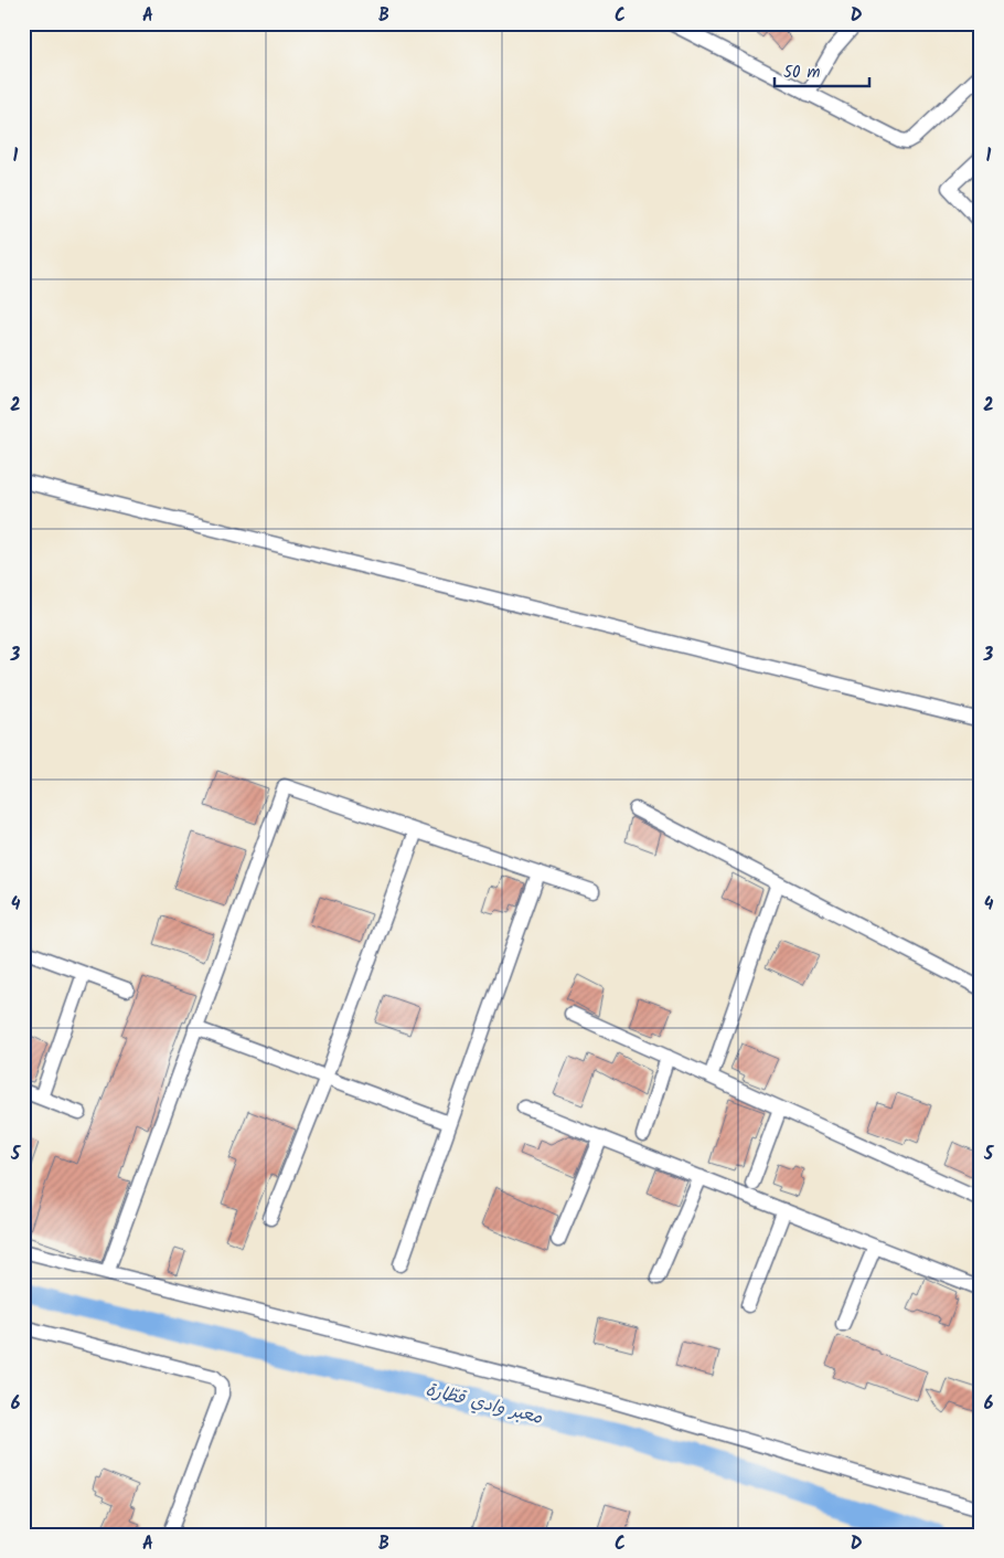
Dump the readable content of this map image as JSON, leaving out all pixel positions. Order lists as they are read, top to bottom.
{
  "water": ["معبر وادي قطّارة"],
  "scale_bar": "50 m",
  "grid": {
    "columns": [
      "A",
      "B",
      "C",
      "D"
    ],
    "rows": [
      "1",
      "2",
      "3",
      "4",
      "5",
      "6"
    ]
  }
}
